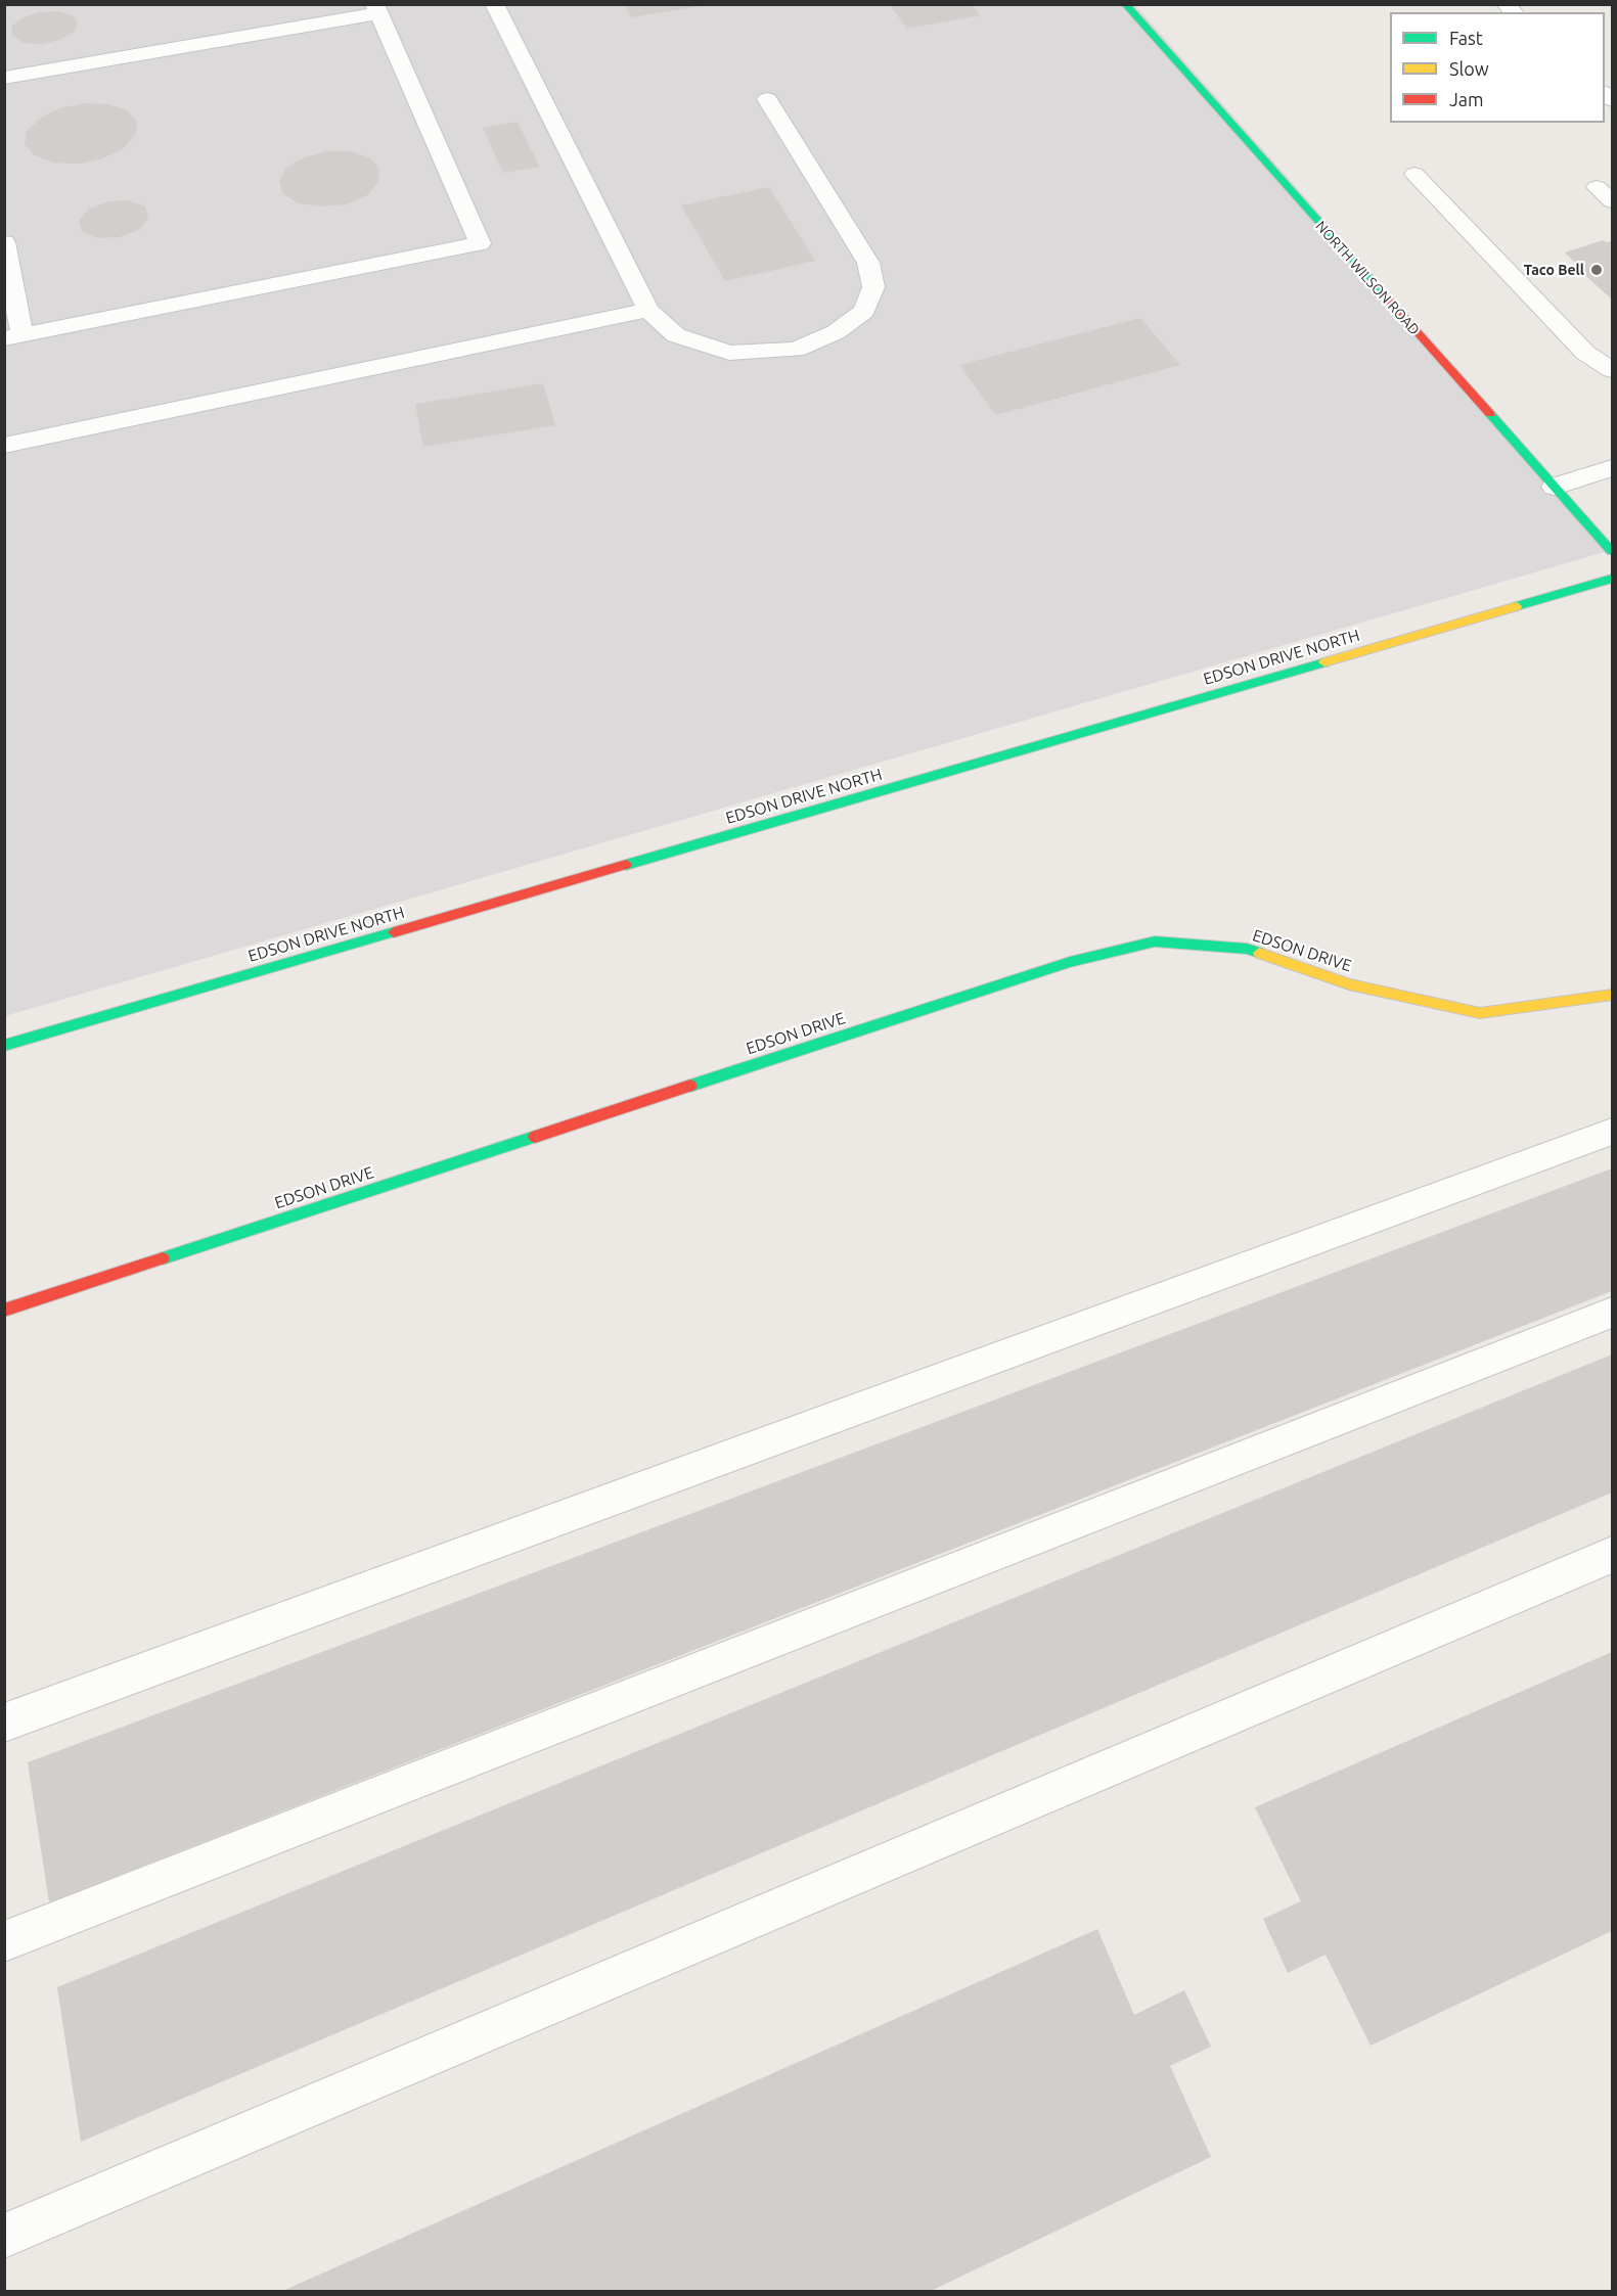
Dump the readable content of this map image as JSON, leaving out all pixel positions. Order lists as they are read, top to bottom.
{
  "streets": {
    "street": ["NORTH WILSON ROAD", "EDSON DRIVE NORTH", "EDSON DRIVE"]
  },
  "places": ["Taco Bell"],
  "legend": ["Fast", "Slow", "Jam"]
}
